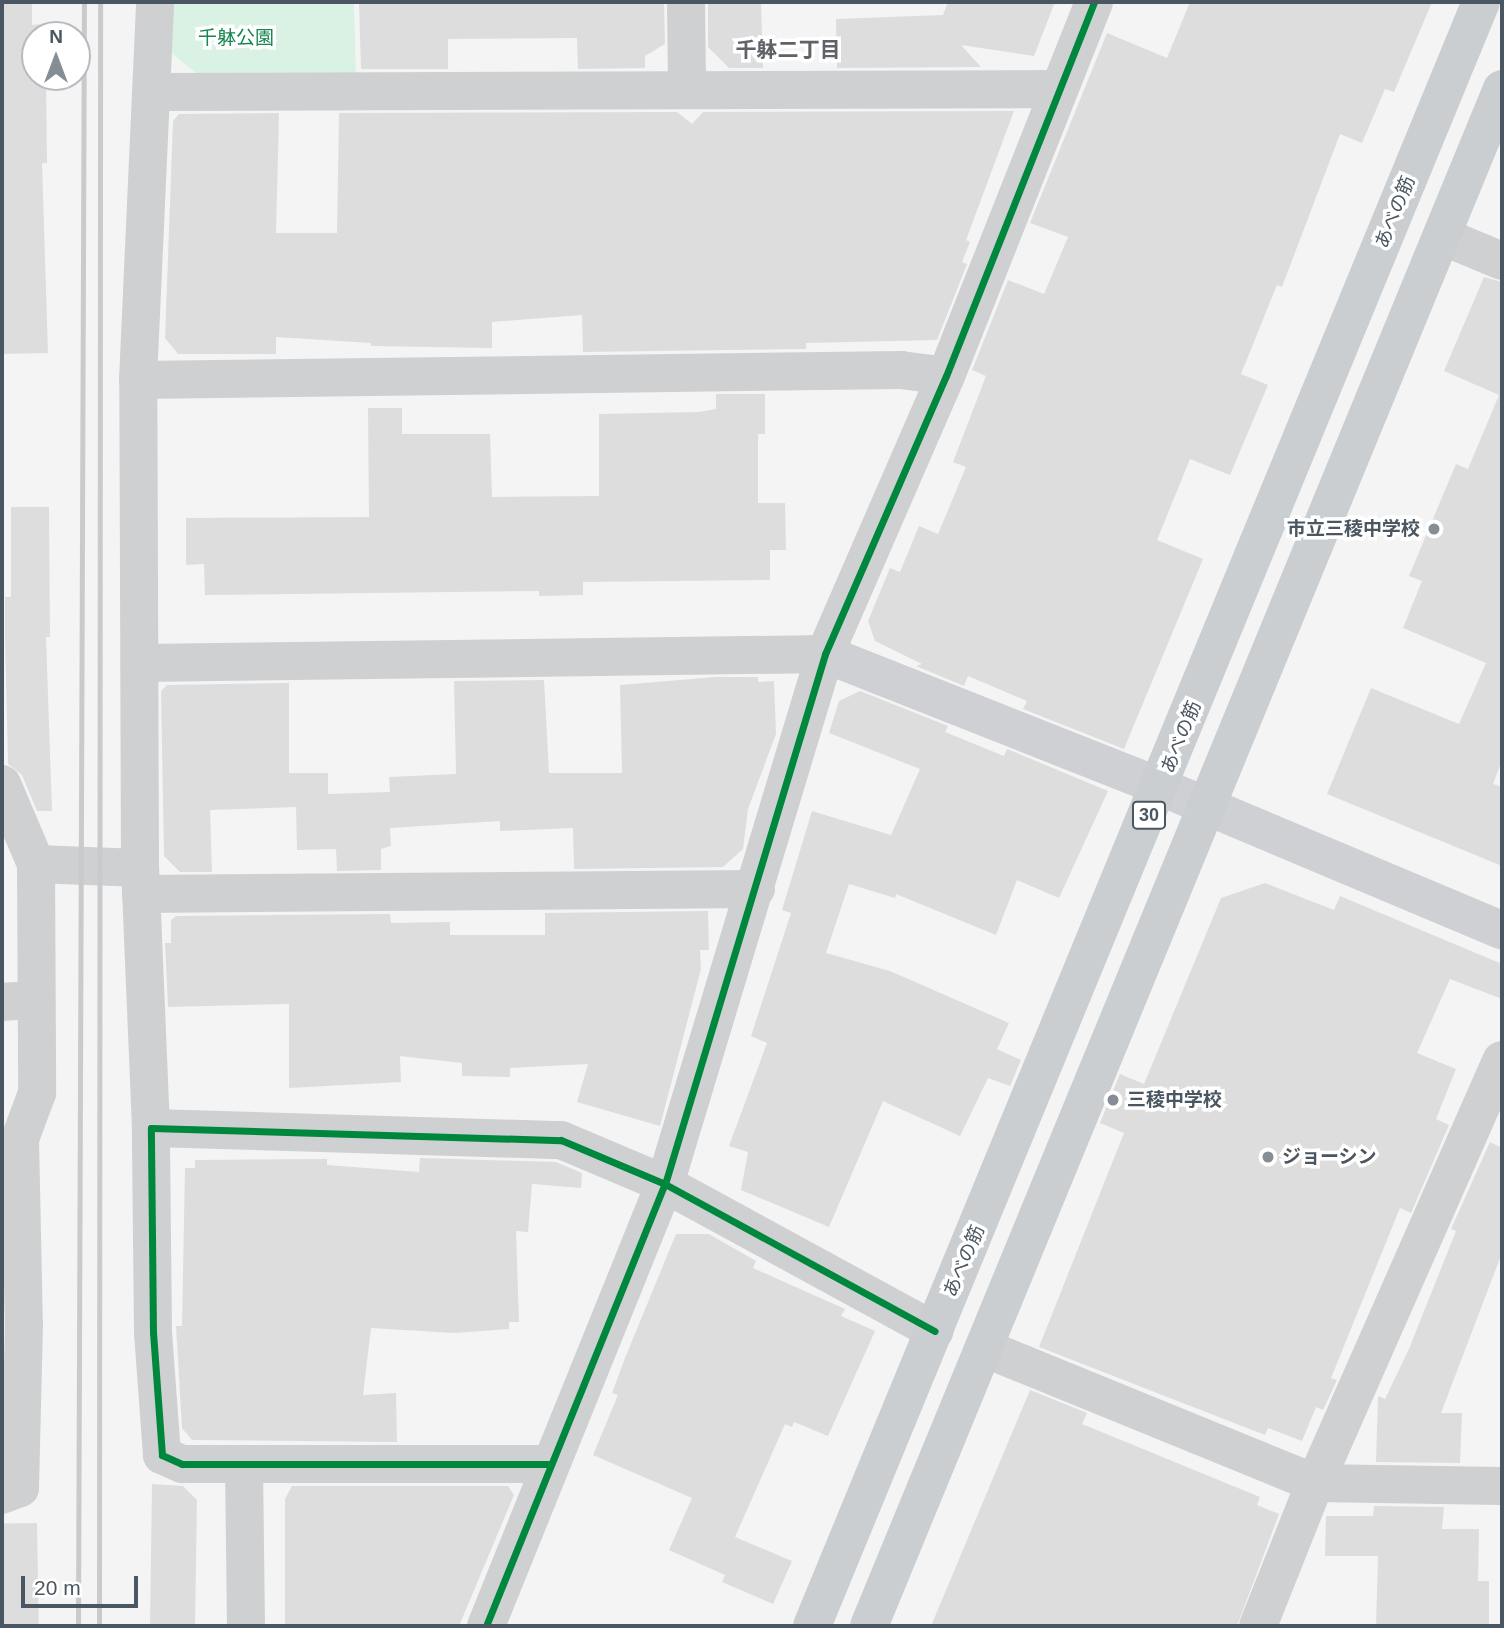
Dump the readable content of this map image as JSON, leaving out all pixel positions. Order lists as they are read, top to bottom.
{
  "streets": {
    "main road": ["あべの筋", "30"]
  },
  "districts": ["千躰二丁目"],
  "parks": ["千躰公園"],
  "places": ["市立三稜中学校", "三稜中学校", "ジョーシン"],
  "scale_bar": "20 m",
  "north": "top"
}
